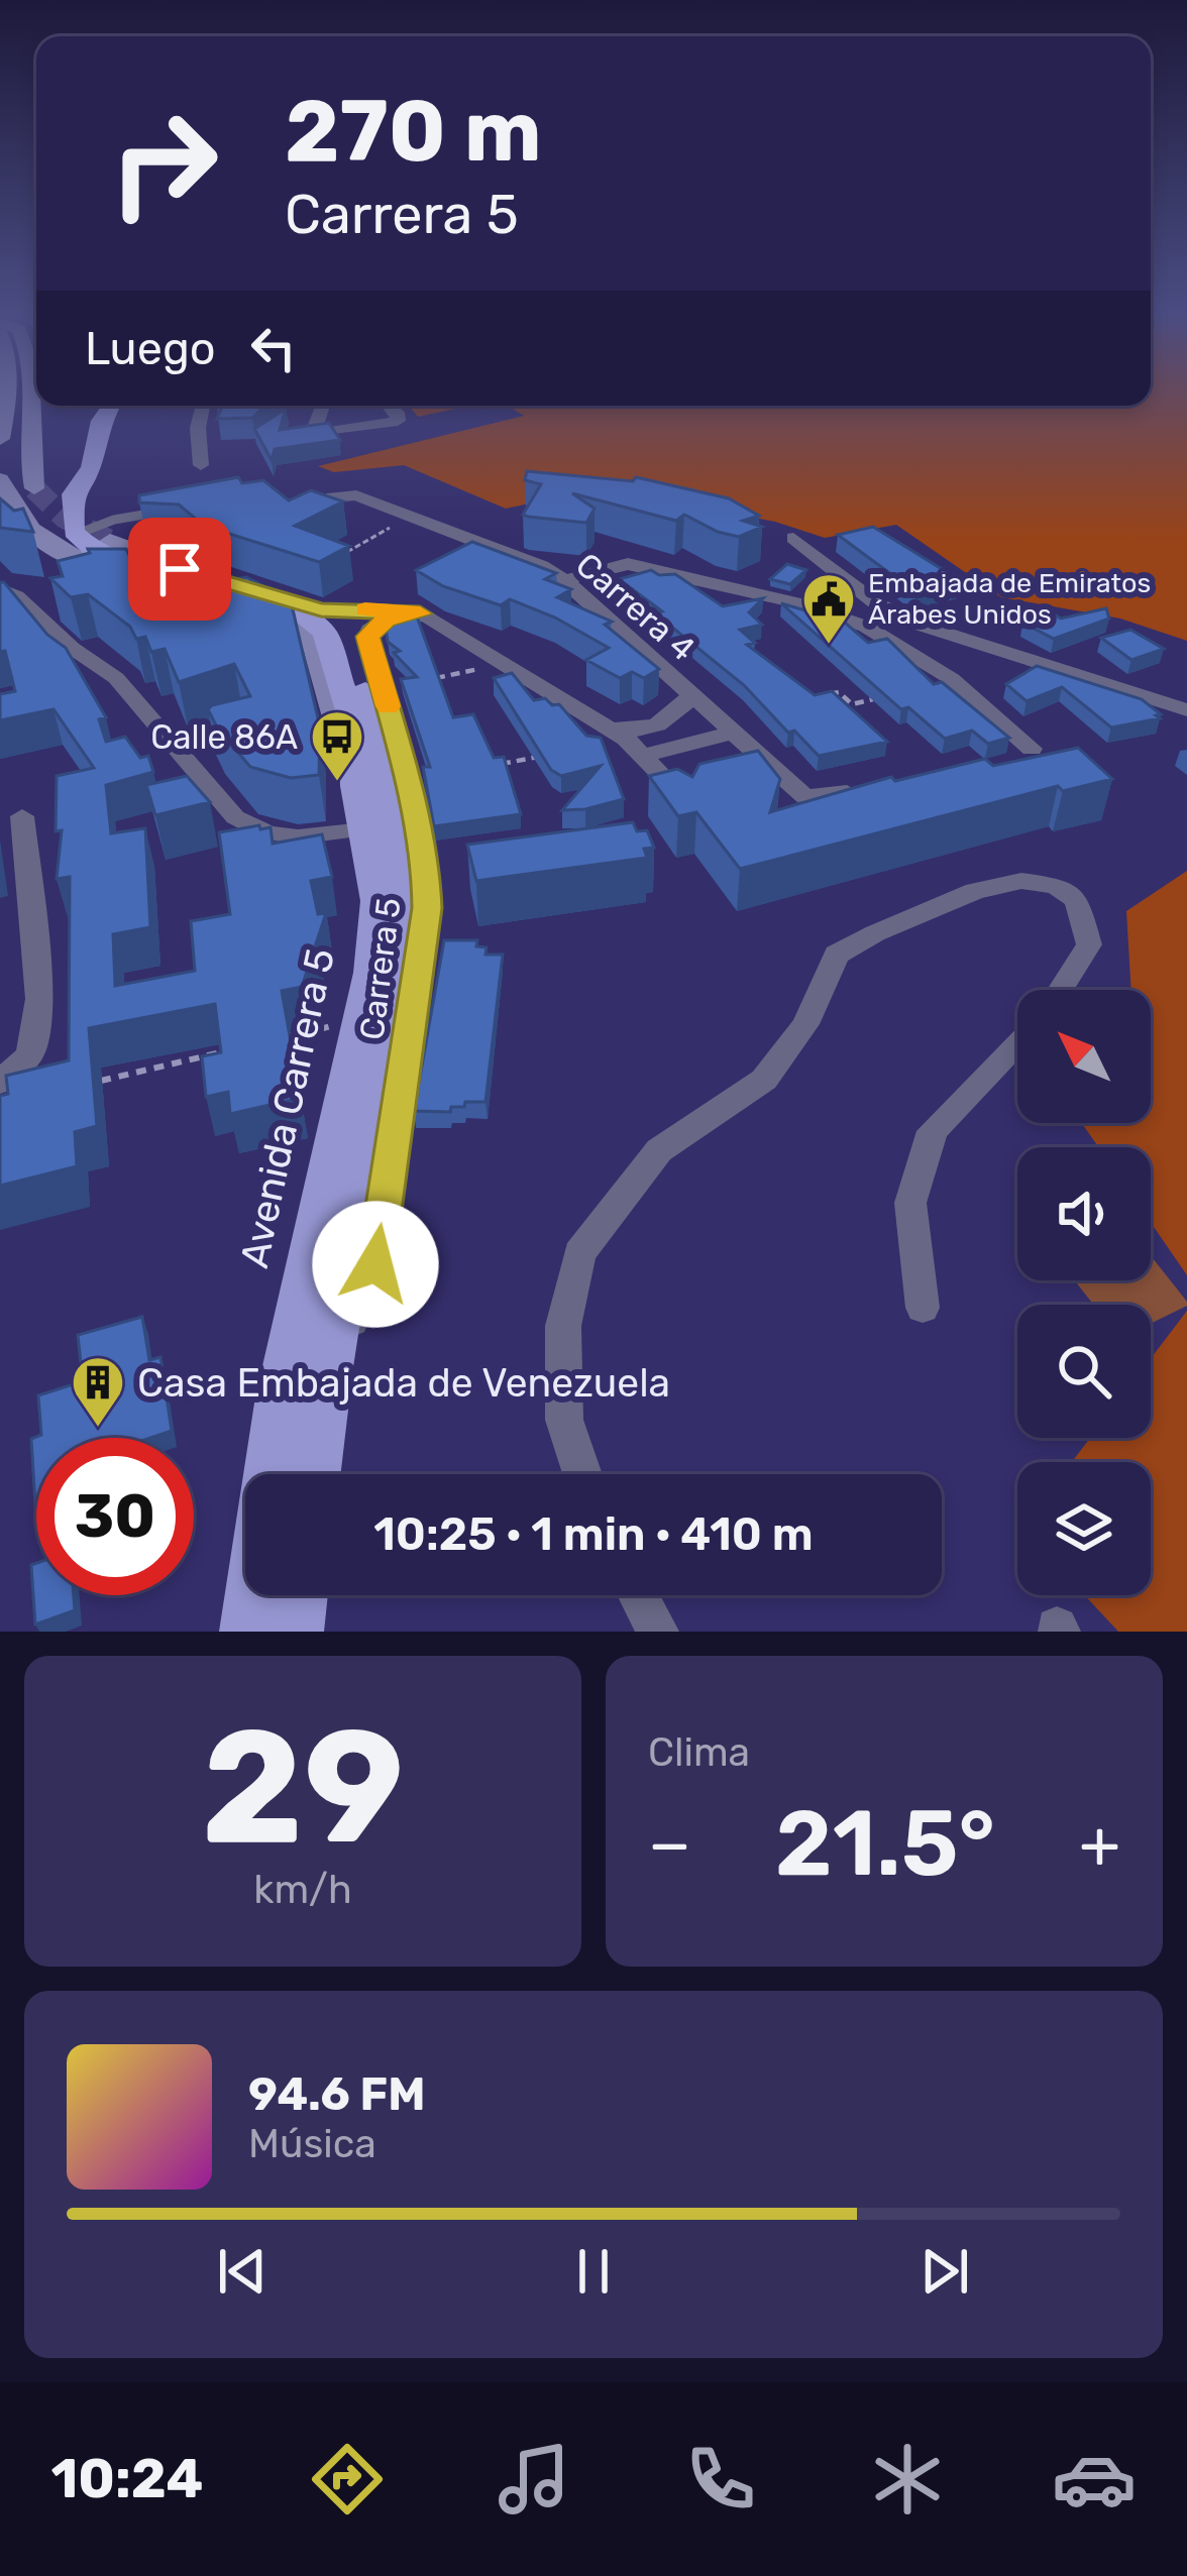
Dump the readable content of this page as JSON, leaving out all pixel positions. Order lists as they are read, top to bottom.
{
  "streets": {
    "main road": ["Avenida Carrera 5"],
    "street": ["Carrera 4", "Carrera 5"]
  },
  "places": {
    "public building": ["Embajada de Emiratos Árabes Unidos"],
    "bus stop": ["Calle 86A"],
    "building": ["Casa Embajada de Venezuela"]
  },
  "north": "top left",
  "page": {
    "turn": ["270 m", "Carrera 5"],
    "then": "Luego",
    "limit": "30",
    "trip": "10:25 · 1 min · 410 m",
    "tile": [
      ["29", "km/h"],
      "Clima"
    ],
    "heat": ["−", "21.5°", "+"],
    "song": ["94.6 FM", "Música"],
    "tabs": "10:24"
  }
}
